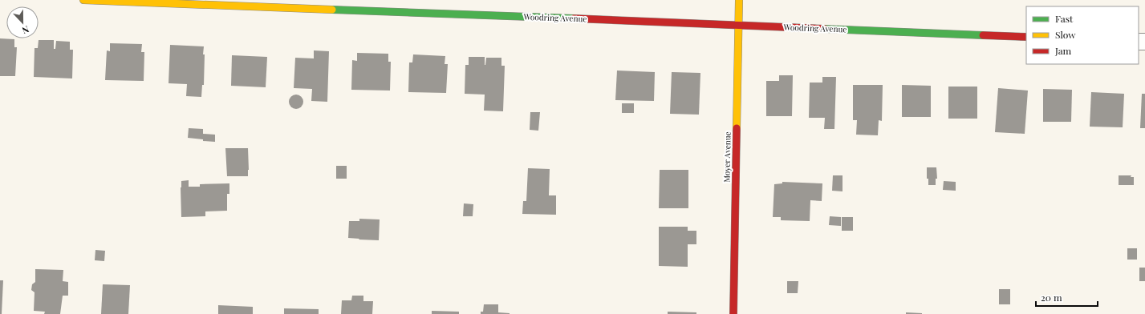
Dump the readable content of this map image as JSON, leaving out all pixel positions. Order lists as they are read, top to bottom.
{
  "streets": {
    "street": ["Woodring Avenue", "Moyer Avenue"]
  },
  "crossings": [
    ["Woodring Avenue", "Moyer Avenue"]
  ],
  "legend": ["Fast", "Slow", "Jam"],
  "scale_bar": "20 m",
  "north": "bottom"
}
